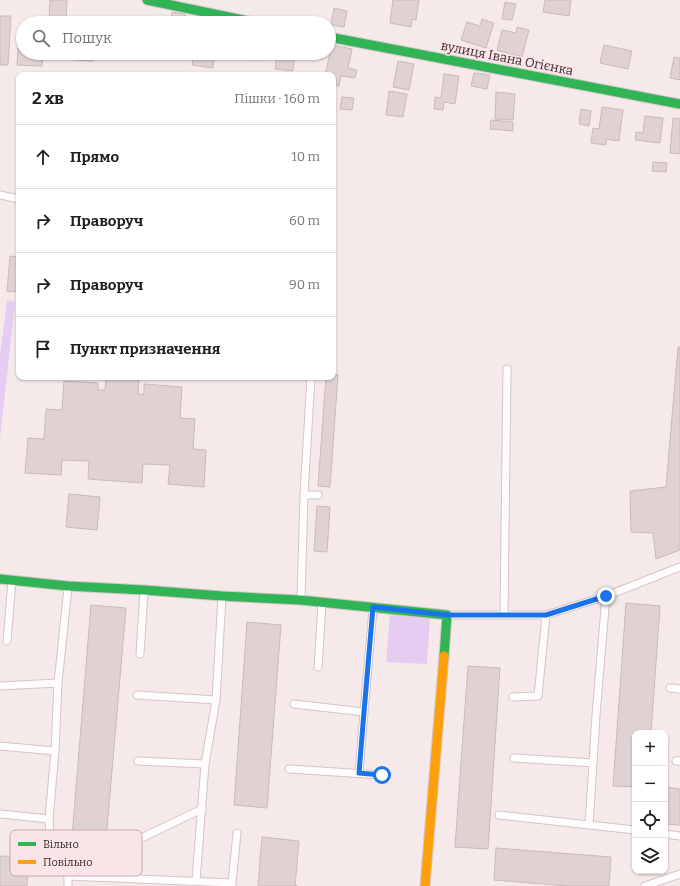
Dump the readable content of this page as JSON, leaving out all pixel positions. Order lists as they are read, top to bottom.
{
  "streets": {
    "street": ["вулиця Івана Огієнка"]
  },
  "legend": ["Вільно", "Повільно"],
  "page": {
    "search": "Пошук",
    "heading": ["2 хв", "Пішки · 160 m"],
    "list": [
      ["Прямо", "10 m"],
      ["Праворуч", "60 m"],
      ["Праворуч", "90 m"],
      "Пункт призначення"
    ],
    "map_buttons": ["+", "−"]
  }
}
